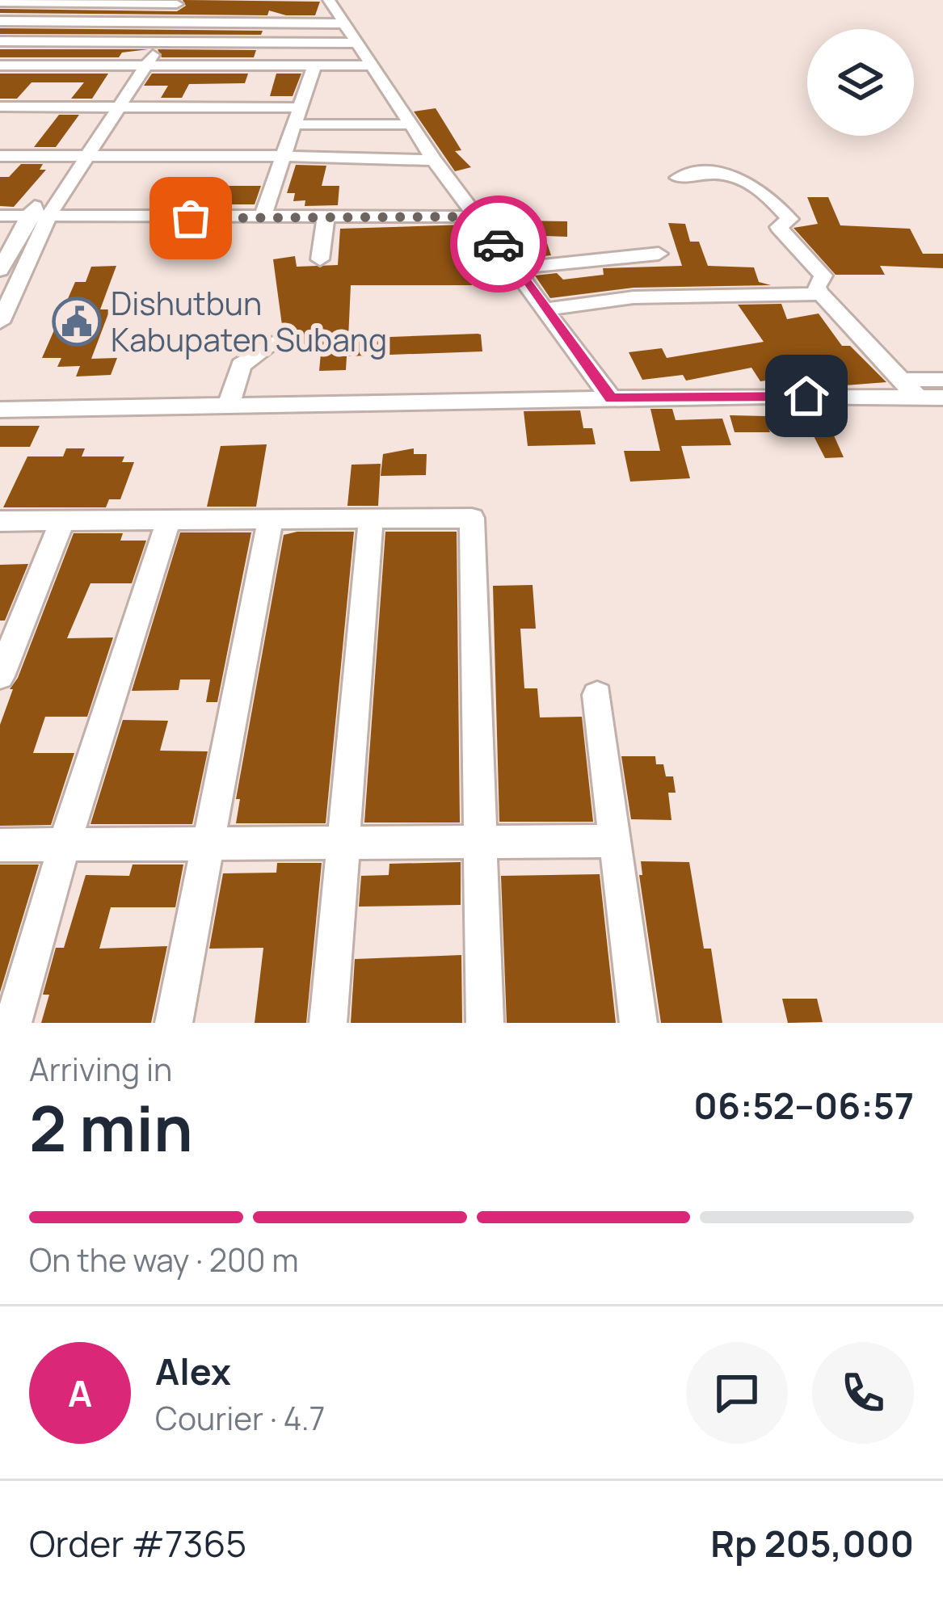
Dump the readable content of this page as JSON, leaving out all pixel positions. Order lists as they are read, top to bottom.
{
  "places": {
    "public building": ["Dishutbun Kabupaten Subang"]
  },
  "page": {
    "heading": ["2 min", "Arriving in", "06:52–06:57"],
    "panel": [
      "Alex",
      "Courier · 4.7",
      "Order #7365",
      "Rp 205,000"
    ],
    "bar": "On the way · 200 m",
    "round": "A"
  }
}
